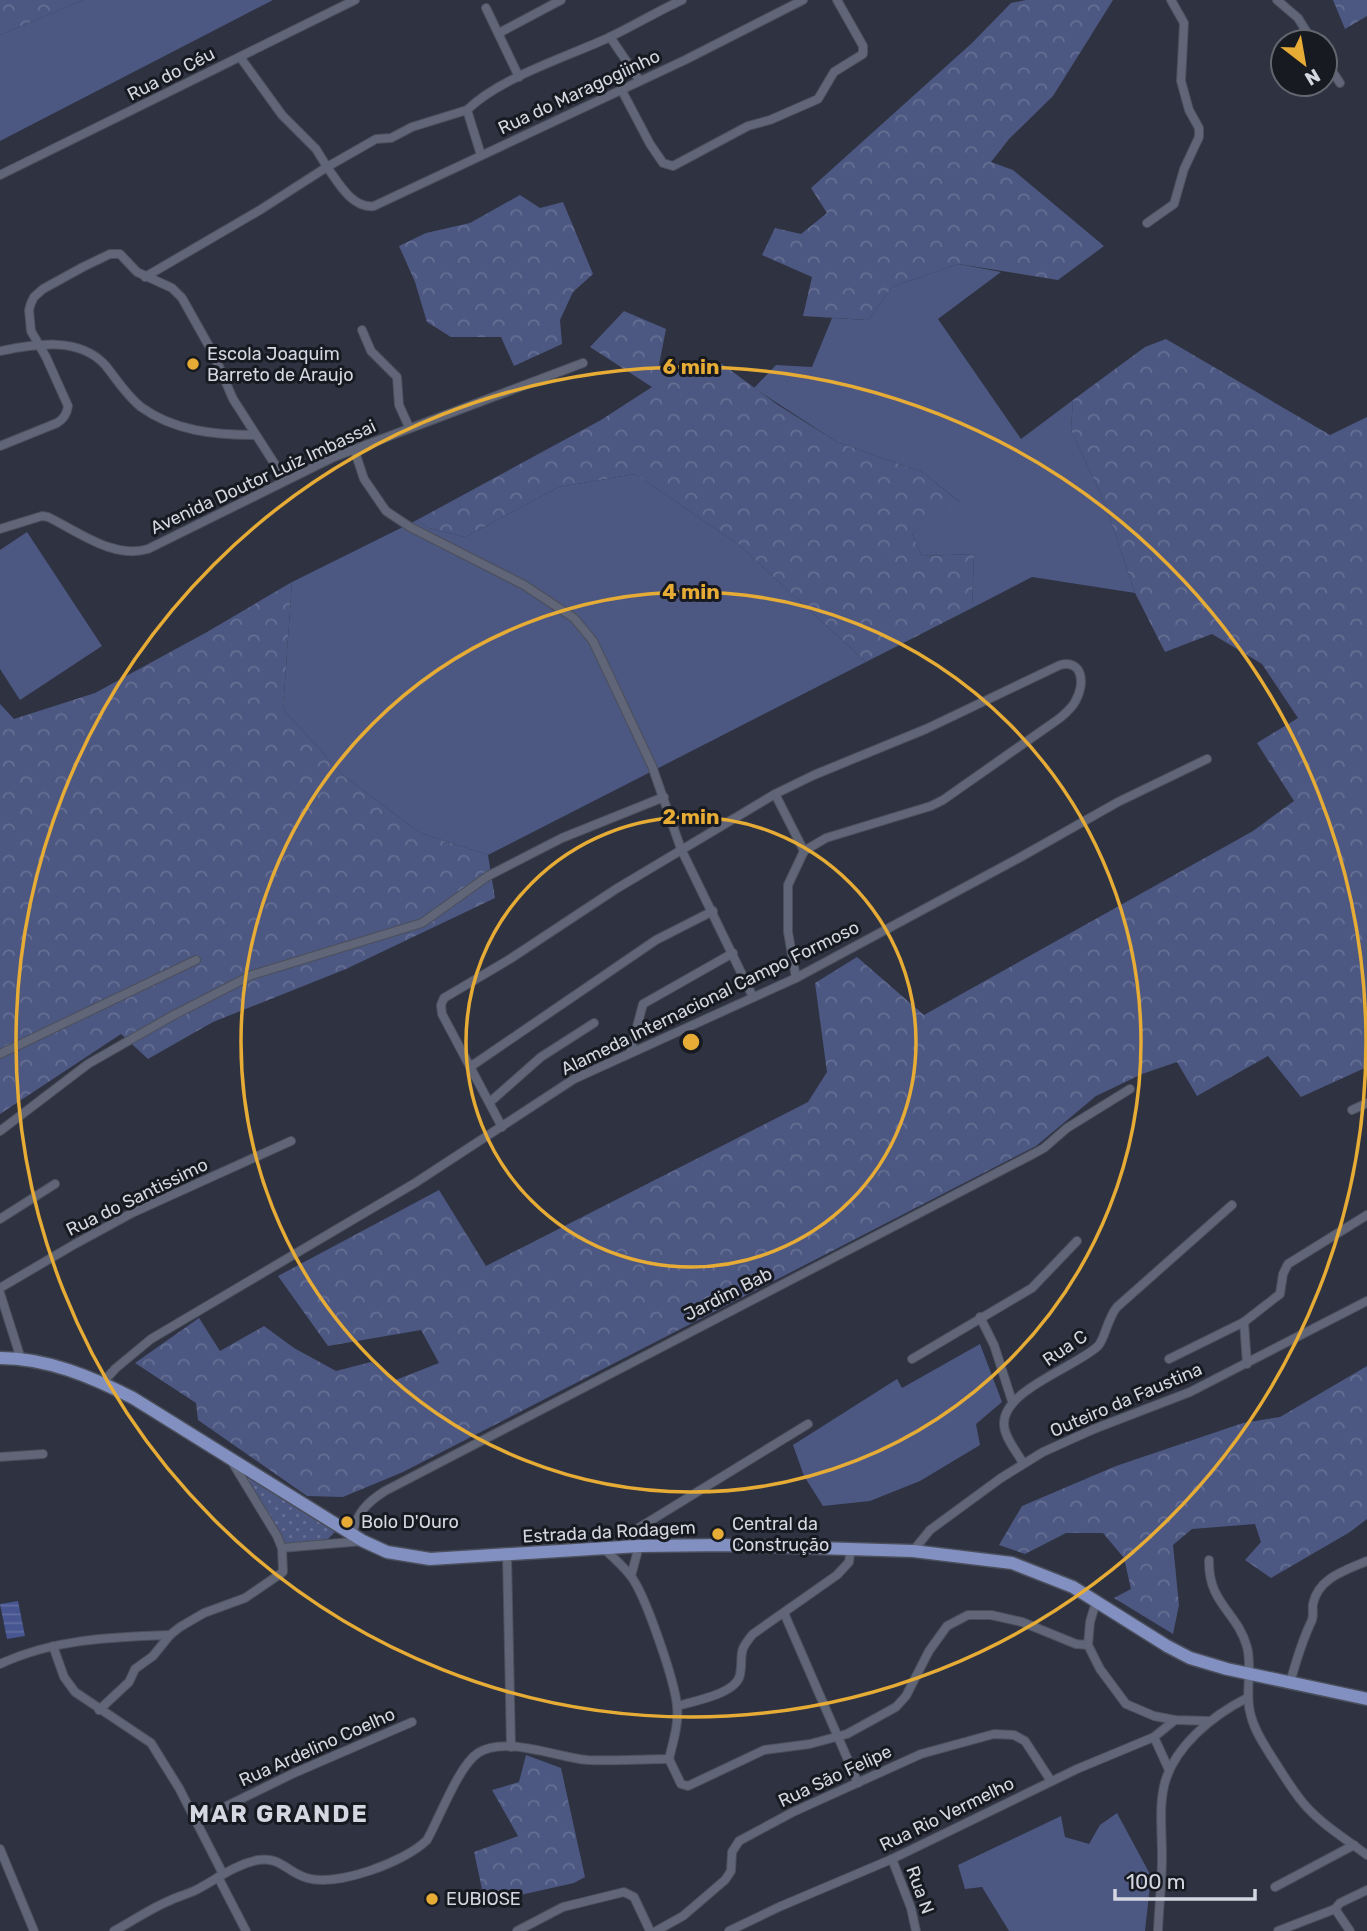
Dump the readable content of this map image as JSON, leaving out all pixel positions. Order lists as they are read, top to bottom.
{
  "streets": {
    "main road": ["Estrada da Rodagem"],
    "street": [
      "Rua do Céu",
      "Rua do Maragogiinho",
      "Avenida Doutor Luiz Imbassai",
      "Alameda Internacional Campo Formoso",
      "Rua do Santissimo",
      "Jardim Bab",
      "Rua C",
      "Outeiro da Faustina",
      "Rua Ardelino Coelho",
      "Rua São Felipe",
      "Rua Rio Vermelho",
      "Rua N"
    ]
  },
  "crossings": [
    ["Alameda Internacional Campo Formoso", "Estrada da Rodagem"],
    ["Jardim Bab", "Estrada da Rodagem"],
    ["Outeiro da Faustina", "Estrada da Rodagem"],
    ["Rua São Felipe", "Rua Rio Vermelho"],
    ["Rua Rio Vermelho", "Rua N"]
  ],
  "districts": ["MAR GRANDE"],
  "places": [
    "Escola Joaquim Barreto de Araujo",
    "Bolo D'Ouro",
    "Central da Construção",
    "EUBIOSE"
  ],
  "scale_bar": "100 m",
  "north": "bottom right",
  "rings": ["6 min", "4 min", "2 min"]
}
